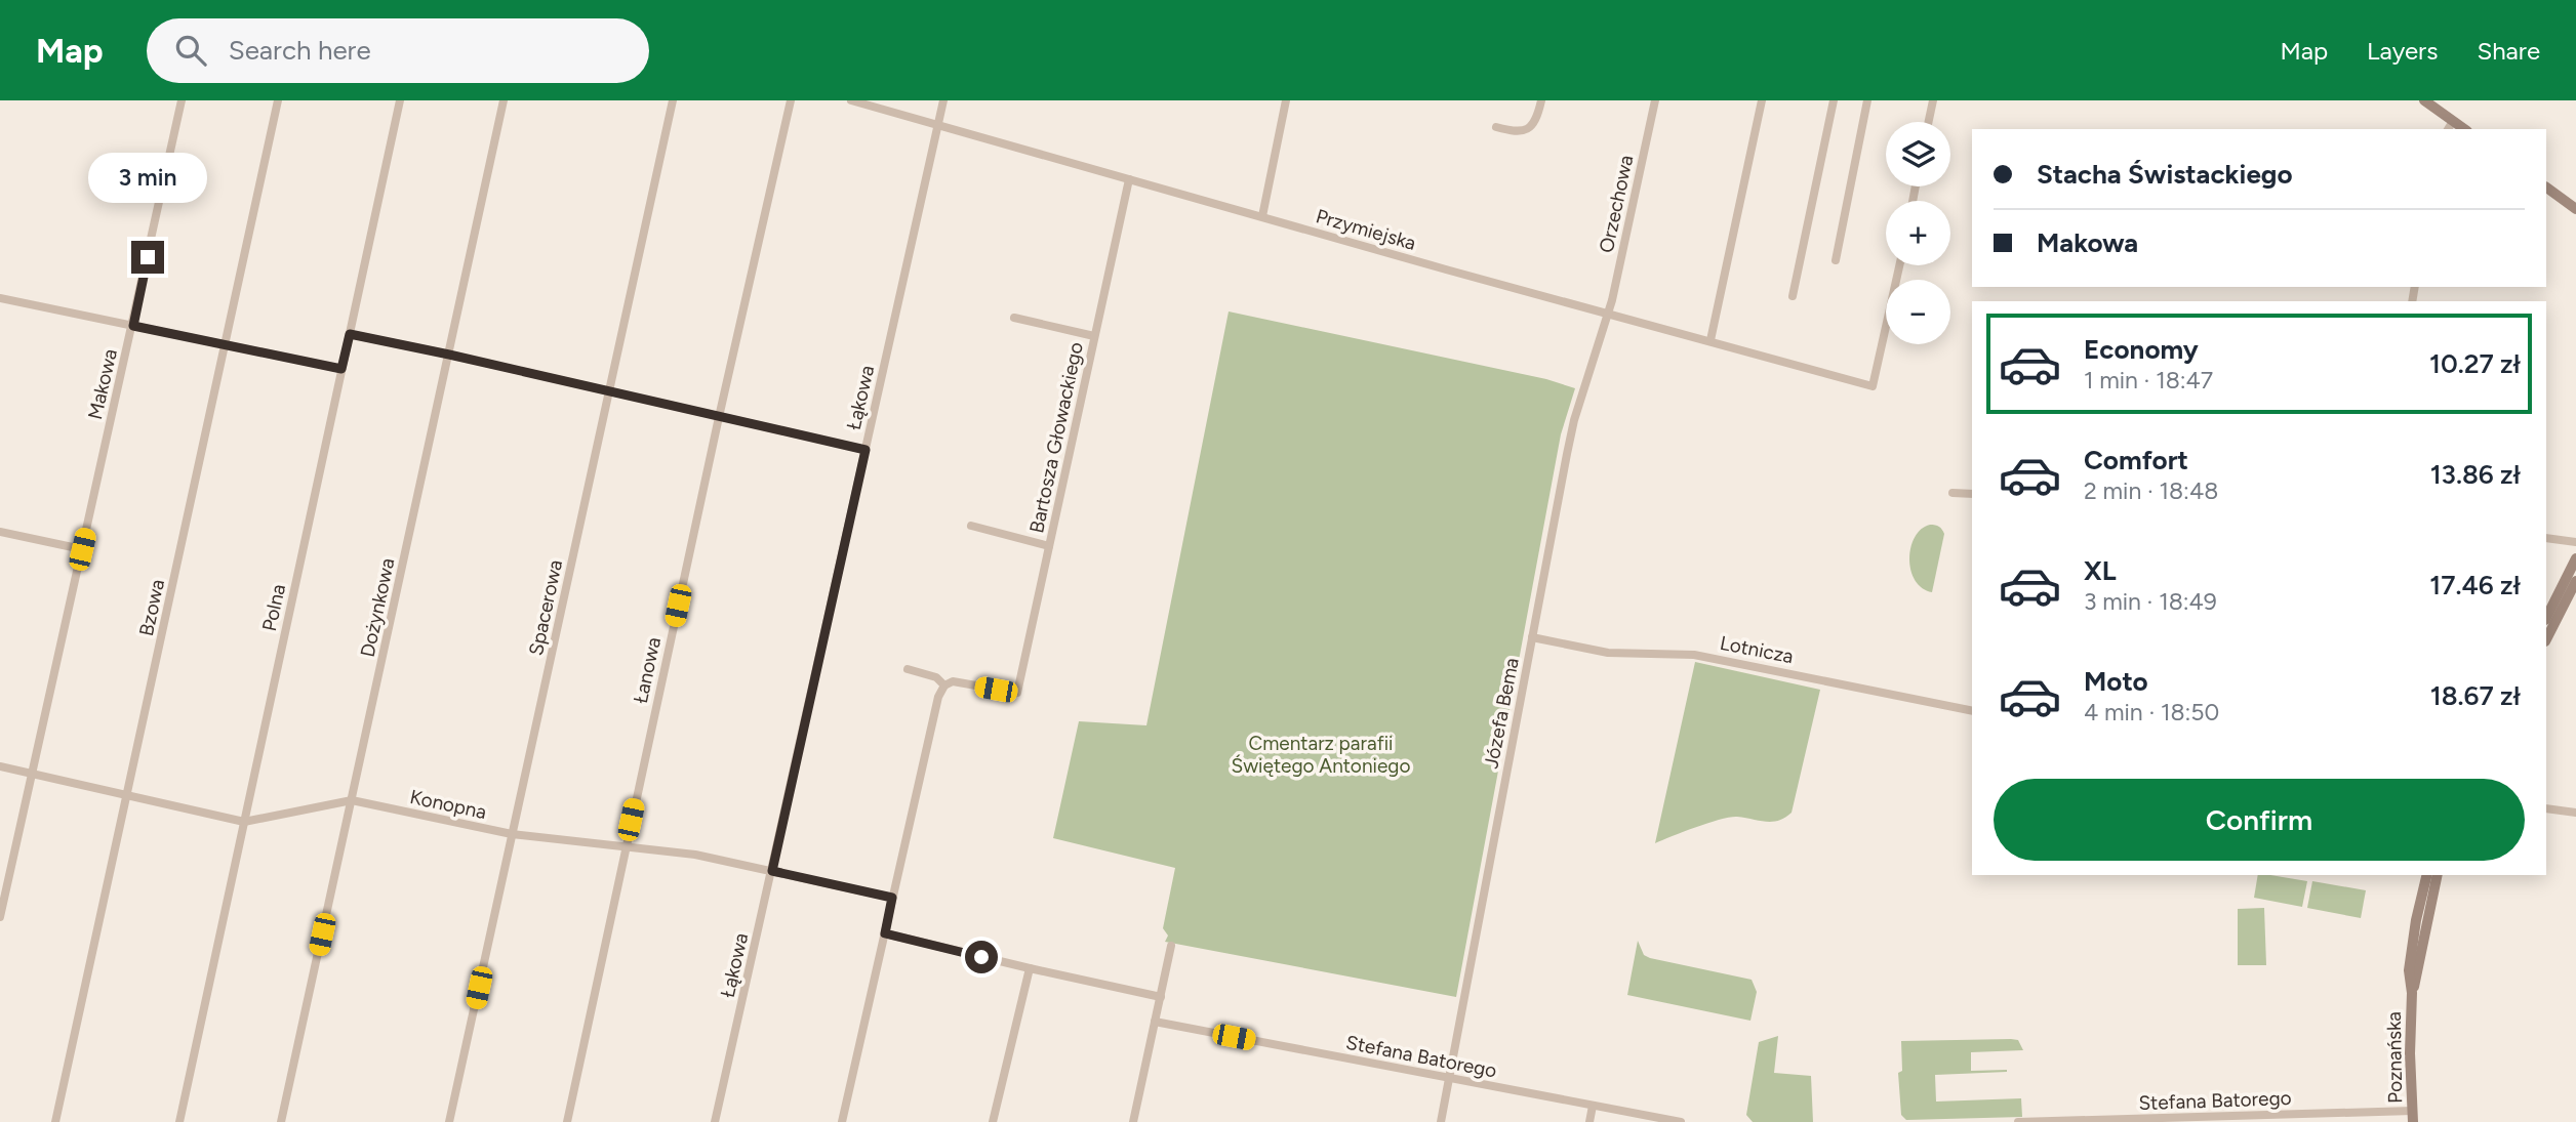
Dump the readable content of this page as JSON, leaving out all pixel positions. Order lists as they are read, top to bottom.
{
  "streets": {
    "main road": ["Poznańska"],
    "street": [
      "Orzechowa",
      "Przymiejska",
      "Makowa",
      "Łąkowa",
      "Bartosza Głowackiego",
      "Bzowa",
      "Polna",
      "Dożynkowa",
      "Spacerowa",
      "Lotnicza",
      "Łanowa",
      "Józefa Bema",
      "Konopna",
      "Stefana Batorego"
    ]
  },
  "crossings": [
    ["Orzechowa", "Przymiejska"],
    ["Orzechowa", "Józefa Bema"],
    ["Przymiejska", "Łąkowa"],
    ["Przymiejska", "Bartosza Głowackiego"],
    ["Przymiejska", "Józefa Bema"],
    ["Makowa", "Konopna"],
    ["Łąkowa", "Konopna"],
    ["Bzowa", "Konopna"],
    ["Polna", "Konopna"],
    ["Dożynkowa", "Konopna"],
    ["Spacerowa", "Konopna"],
    ["Lotnicza", "Józefa Bema"],
    ["Łanowa", "Konopna"],
    ["Józefa Bema", "Stefana Batorego"],
    ["Stefana Batorego", "Poznańska"]
  ],
  "parks": ["Cmentarz parafii Świętego Antoniego"],
  "page": {
    "header": "Map",
    "search": "Search here",
    "nav": ["Map", "Layers", "Share"],
    "map_buttons": ["+", "−"],
    "banner": ["Stacha Świstackiego", "Makowa"],
    "bubble": "3 min",
    "list": [
      {
        "name": "Economy",
        "note": "1 min · 18:47",
        "value": "10.27 zł"
      },
      {
        "name": "Comfort",
        "note": "2 min · 18:48",
        "value": "13.86 zł"
      },
      {
        "name": "XL",
        "note": "3 min · 18:49",
        "value": "17.46 zł"
      },
      {
        "name": "Moto",
        "note": "4 min · 18:50",
        "value": "18.67 zł"
      }
    ],
    "buttons": "Confirm"
  }
}
